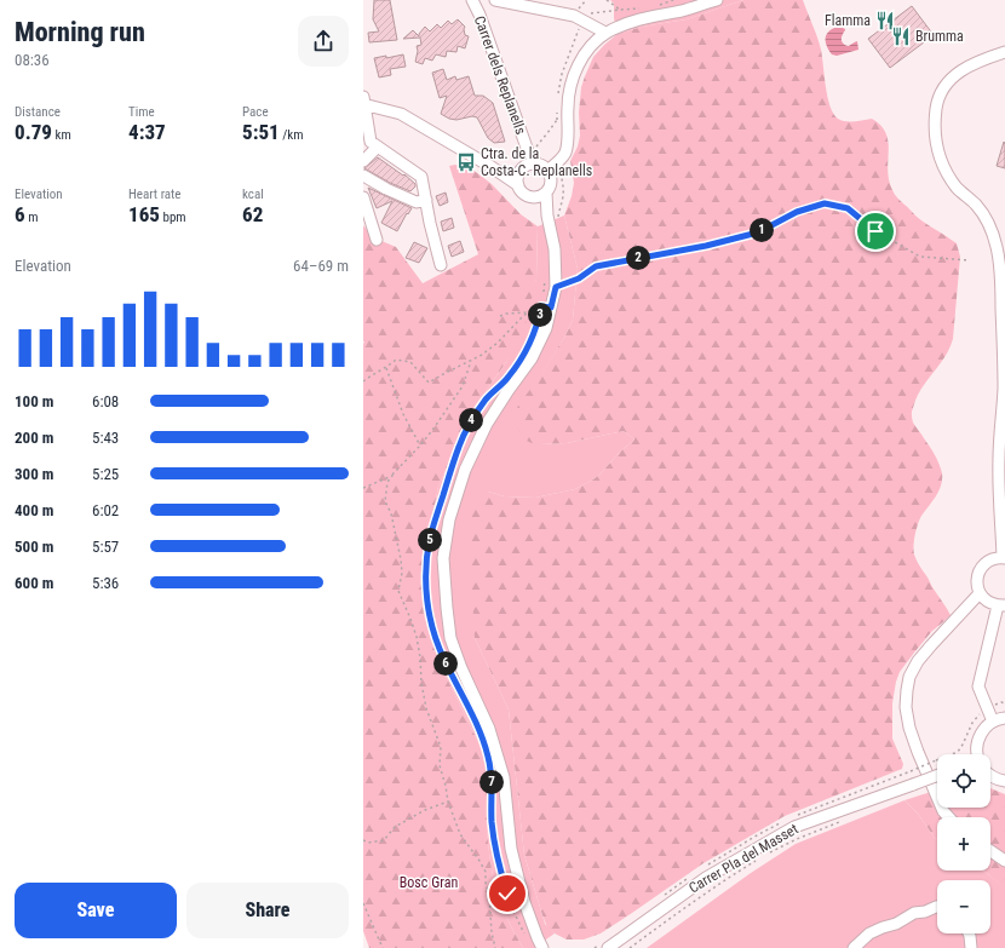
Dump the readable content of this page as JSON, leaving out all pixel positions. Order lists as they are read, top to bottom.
{
  "streets": {
    "street": ["Carrer dels Replanells", "Carrer Pla del Masset"]
  },
  "parks": ["Bosc Gran"],
  "places": {
    "restaurant": ["Flamma", "Brumma"],
    "bus stop": ["Ctra. de la Costa-C. Replanells"]
  },
  "page": {
    "heading": ["Morning run", "08:36"],
    "stats": [
      ["Distance", "0.79 km"],
      ["Time", "4:37"],
      ["Pace", "5:51 /km"],
      ["Elevation", "6 m"],
      ["Heart rate", "165 bpm"],
      ["kcal", "62"]
    ],
    "pins": [
      "1",
      "2",
      "3",
      "4",
      "5",
      "6",
      "7"
    ],
    "chart": ["Elevation", "64–69 m"],
    "list": [
      {
        "name": "100 m",
        "note": "6:08"
      },
      {
        "name": "200 m",
        "note": "5:43"
      },
      {
        "name": "300 m",
        "note": "5:25"
      },
      {
        "name": "400 m",
        "note": "6:02"
      },
      {
        "name": "500 m",
        "note": "5:57"
      },
      {
        "name": "600 m",
        "note": "5:36"
      }
    ],
    "map_buttons": ["+", "−"],
    "buttons": ["Save", "Share"]
  }
}
